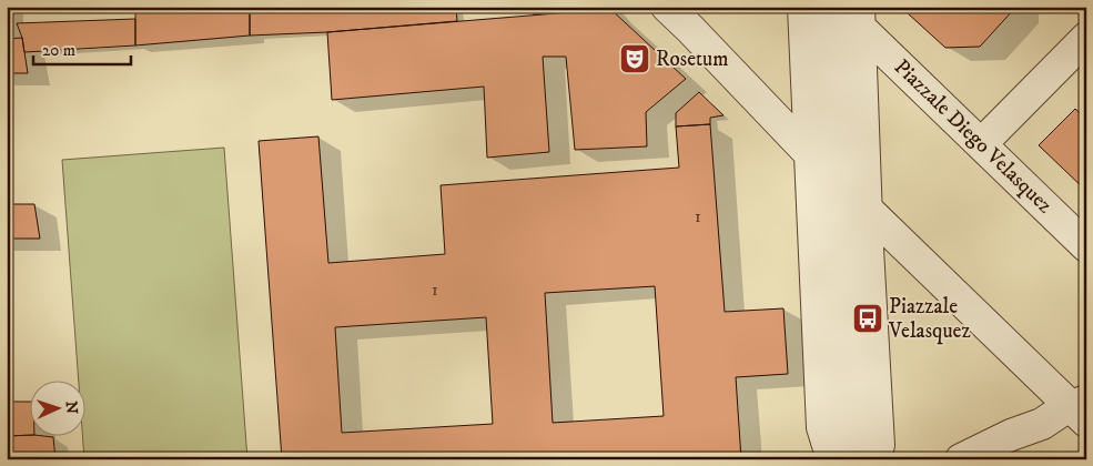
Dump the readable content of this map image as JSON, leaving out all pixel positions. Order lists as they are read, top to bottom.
{
  "streets": {
    "street": ["Piazzale Diego Velasquez"]
  },
  "places": {
    "theatre": ["Rosetum"],
    "bus stop": ["Piazzale Velasquez"]
  },
  "house_numbers": ["1", "1"],
  "scale_bar": "20 m",
  "north": "right"
}
